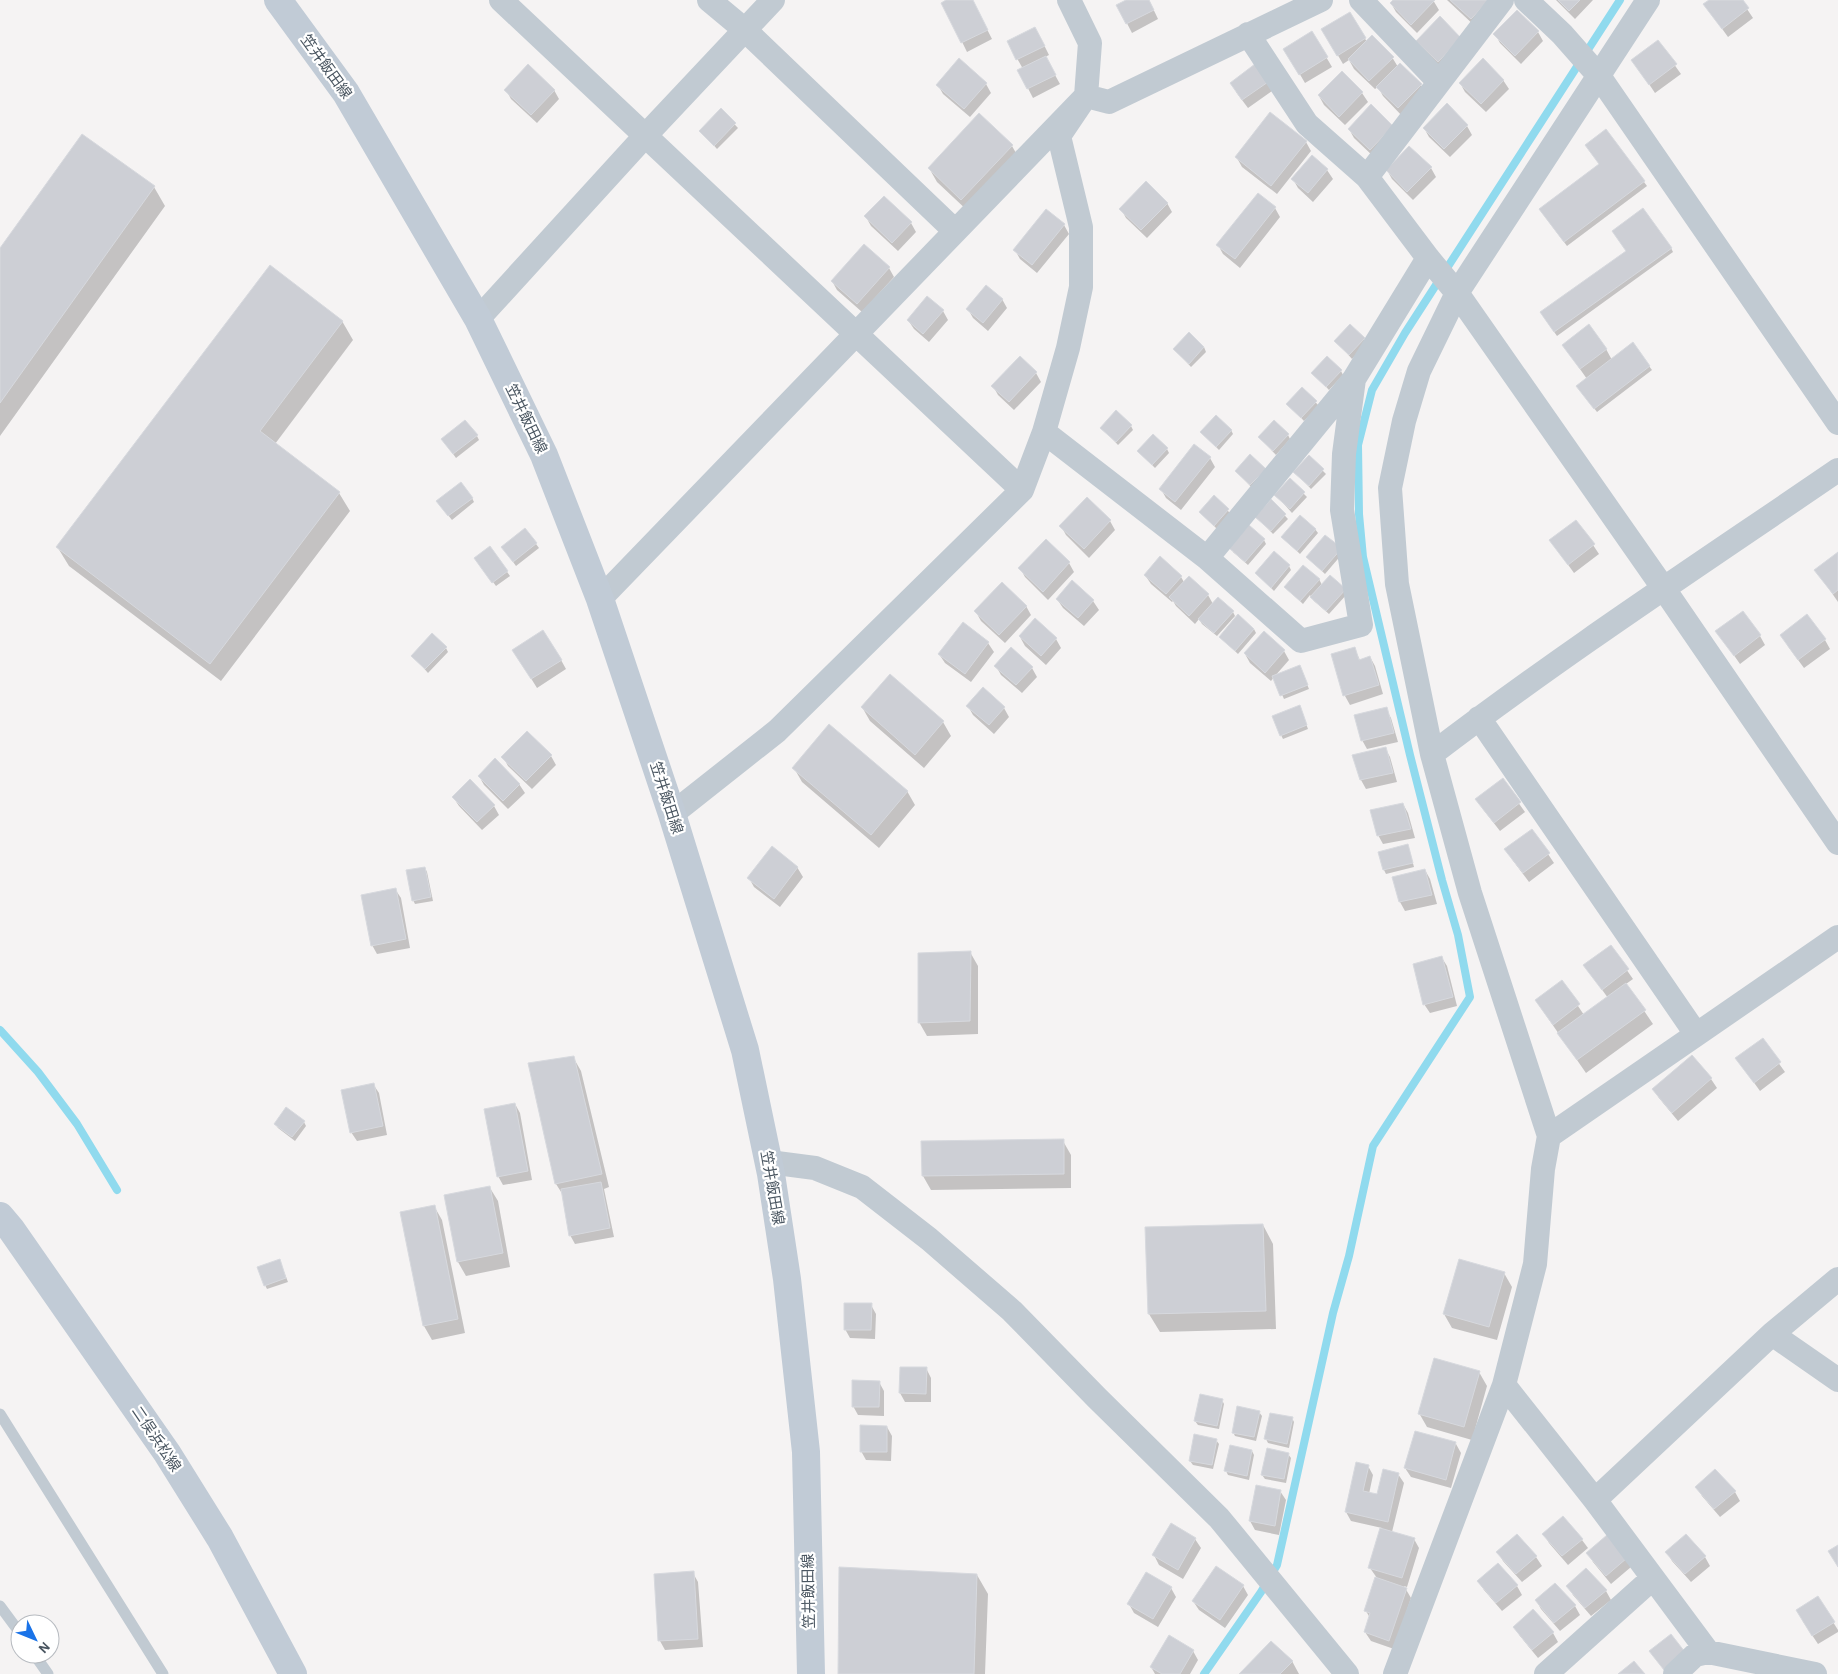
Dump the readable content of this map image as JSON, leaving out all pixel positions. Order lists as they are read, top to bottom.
{
  "streets": {
    "main road": ["笠井飯田線", "二俣浜松線"]
  },
  "north": "bottom right"
}
